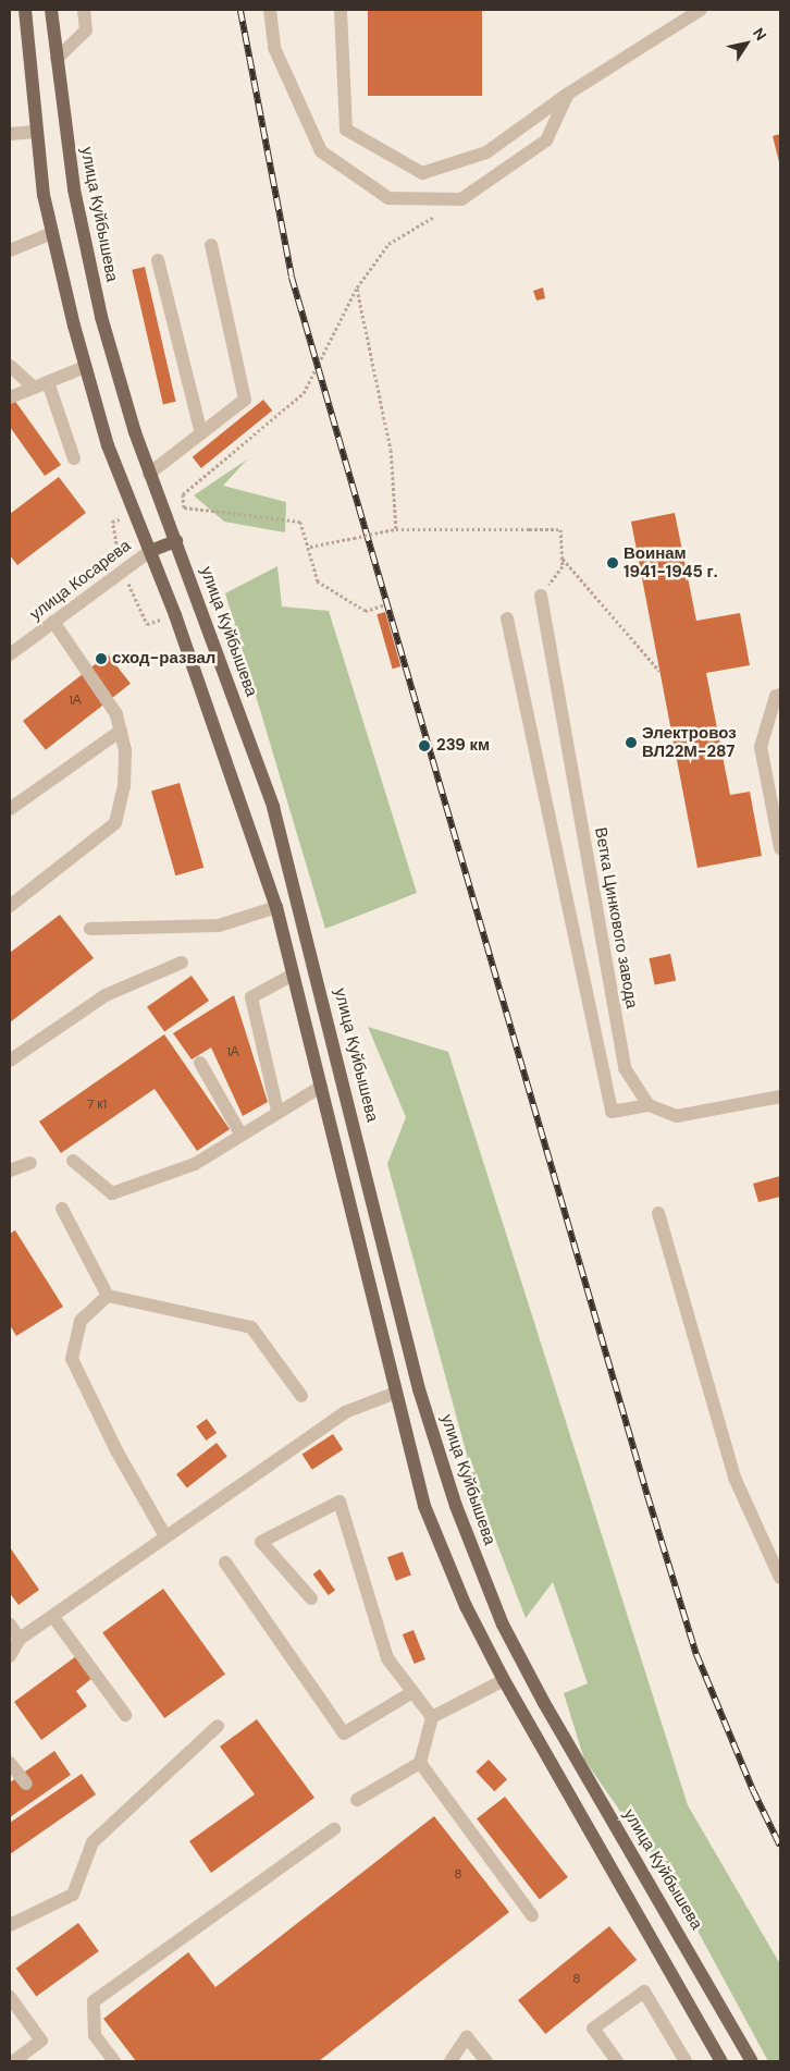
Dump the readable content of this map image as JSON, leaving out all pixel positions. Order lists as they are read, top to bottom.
{
  "streets": {
    "main road": ["улица Куйбышева", "улица Косарева"],
    "street": ["Ветка Цинкового завода"]
  },
  "crossings": [
    ["улица Куйбышева", "улица Косарева"]
  ],
  "places": [
    "Воинам 1941-1945 г.",
    "сход-развал",
    "Электровоз ВЛ22М-287",
    "239 км"
  ],
  "house_numbers": [
    "1А",
    "1А",
    "7 к1",
    "8",
    "8"
  ],
  "north": "top right"
}
